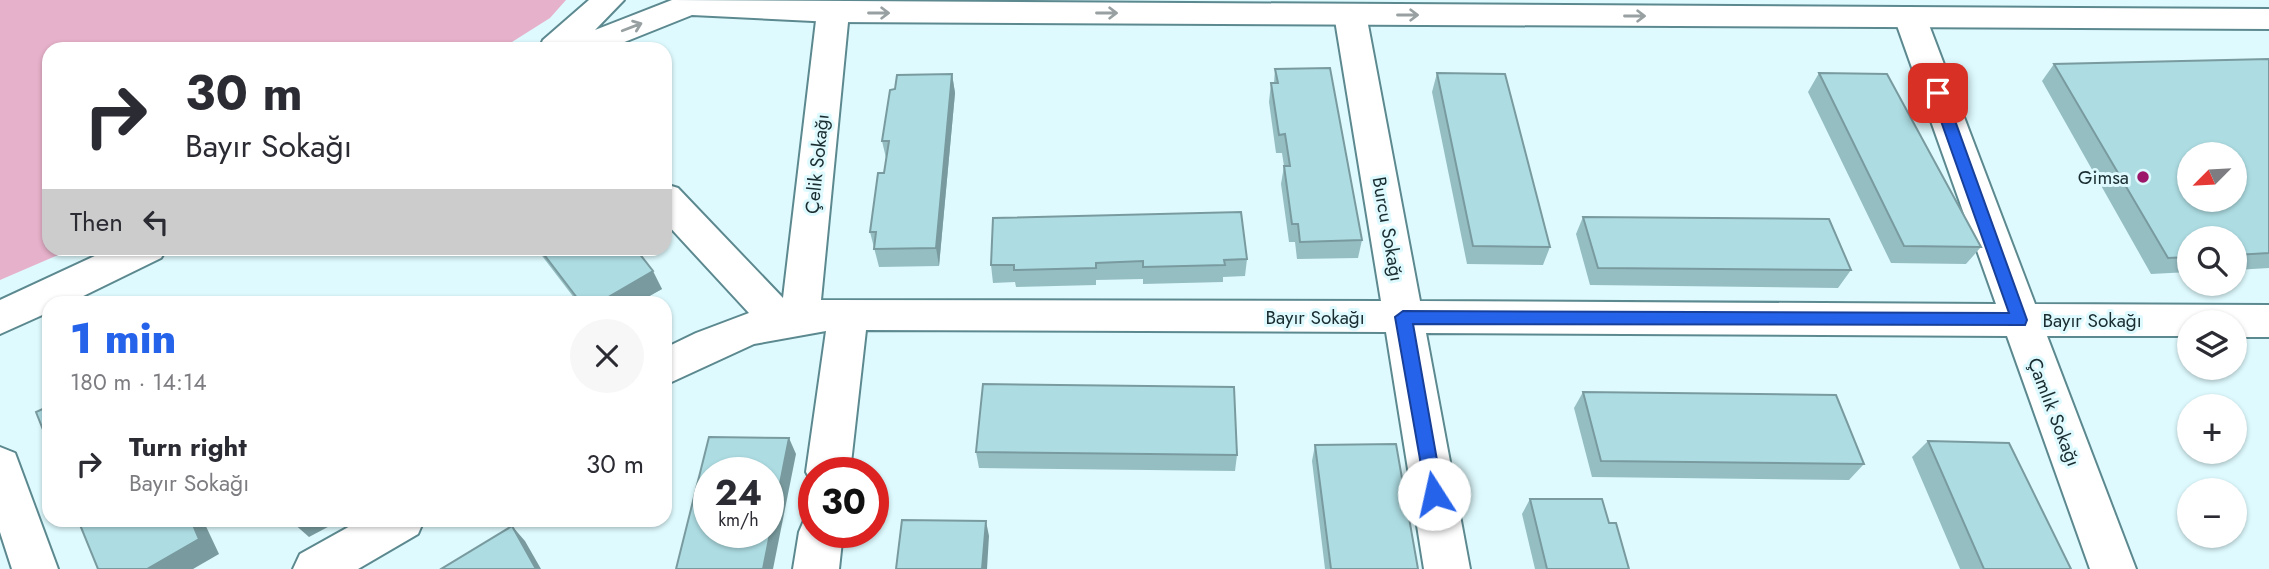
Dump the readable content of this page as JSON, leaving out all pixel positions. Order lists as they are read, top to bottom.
{
  "streets": {
    "street": [
      "Çelik Sokağı",
      "Burcu Sokağı",
      "Bayır Sokağı",
      "Çamlık Sokağı"
    ]
  },
  "crossings": [
    ["Çelik Sokağı", "Bayır Sokağı"],
    ["Burcu Sokağı", "Bayır Sokağı"],
    ["Bayır Sokağı", "Çamlık Sokağı"]
  ],
  "places": ["Gimsa"],
  "north": "bottom left",
  "page": {
    "turn": ["30 m", "Bayır Sokağı"],
    "map_buttons": ["+", "−"],
    "then": "Then",
    "heading": ["1 min", "180 m · 14:14"],
    "list": [
      {
        "name": "Turn right",
        "note": "Bayır Sokağı",
        "value": "30 m"
      }
    ],
    "speed": "24 km/h",
    "limit": "30"
  }
}
